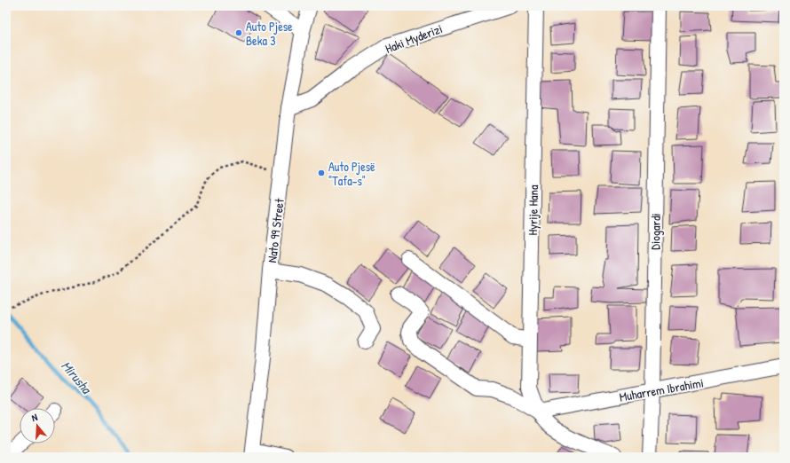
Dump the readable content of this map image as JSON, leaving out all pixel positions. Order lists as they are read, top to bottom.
{
  "streets": {
    "street": [
      "Haki Myderizi",
      "Hyrije Hana",
      "Nato 99 Street",
      "Diogardi",
      "Muharrem Ibrahimi"
    ]
  },
  "crossings": [
    ["Haki Myderizi", "Nato 99 Street"],
    ["Hyrije Hana", "Muharrem Ibrahimi"],
    ["Diogardi", "Muharrem Ibrahimi"]
  ],
  "water": ["Mirusha"],
  "places": ["Auto Pjese Beka 3", "Auto Pjesë \"Tafa-s\""],
  "north": "top"
}
